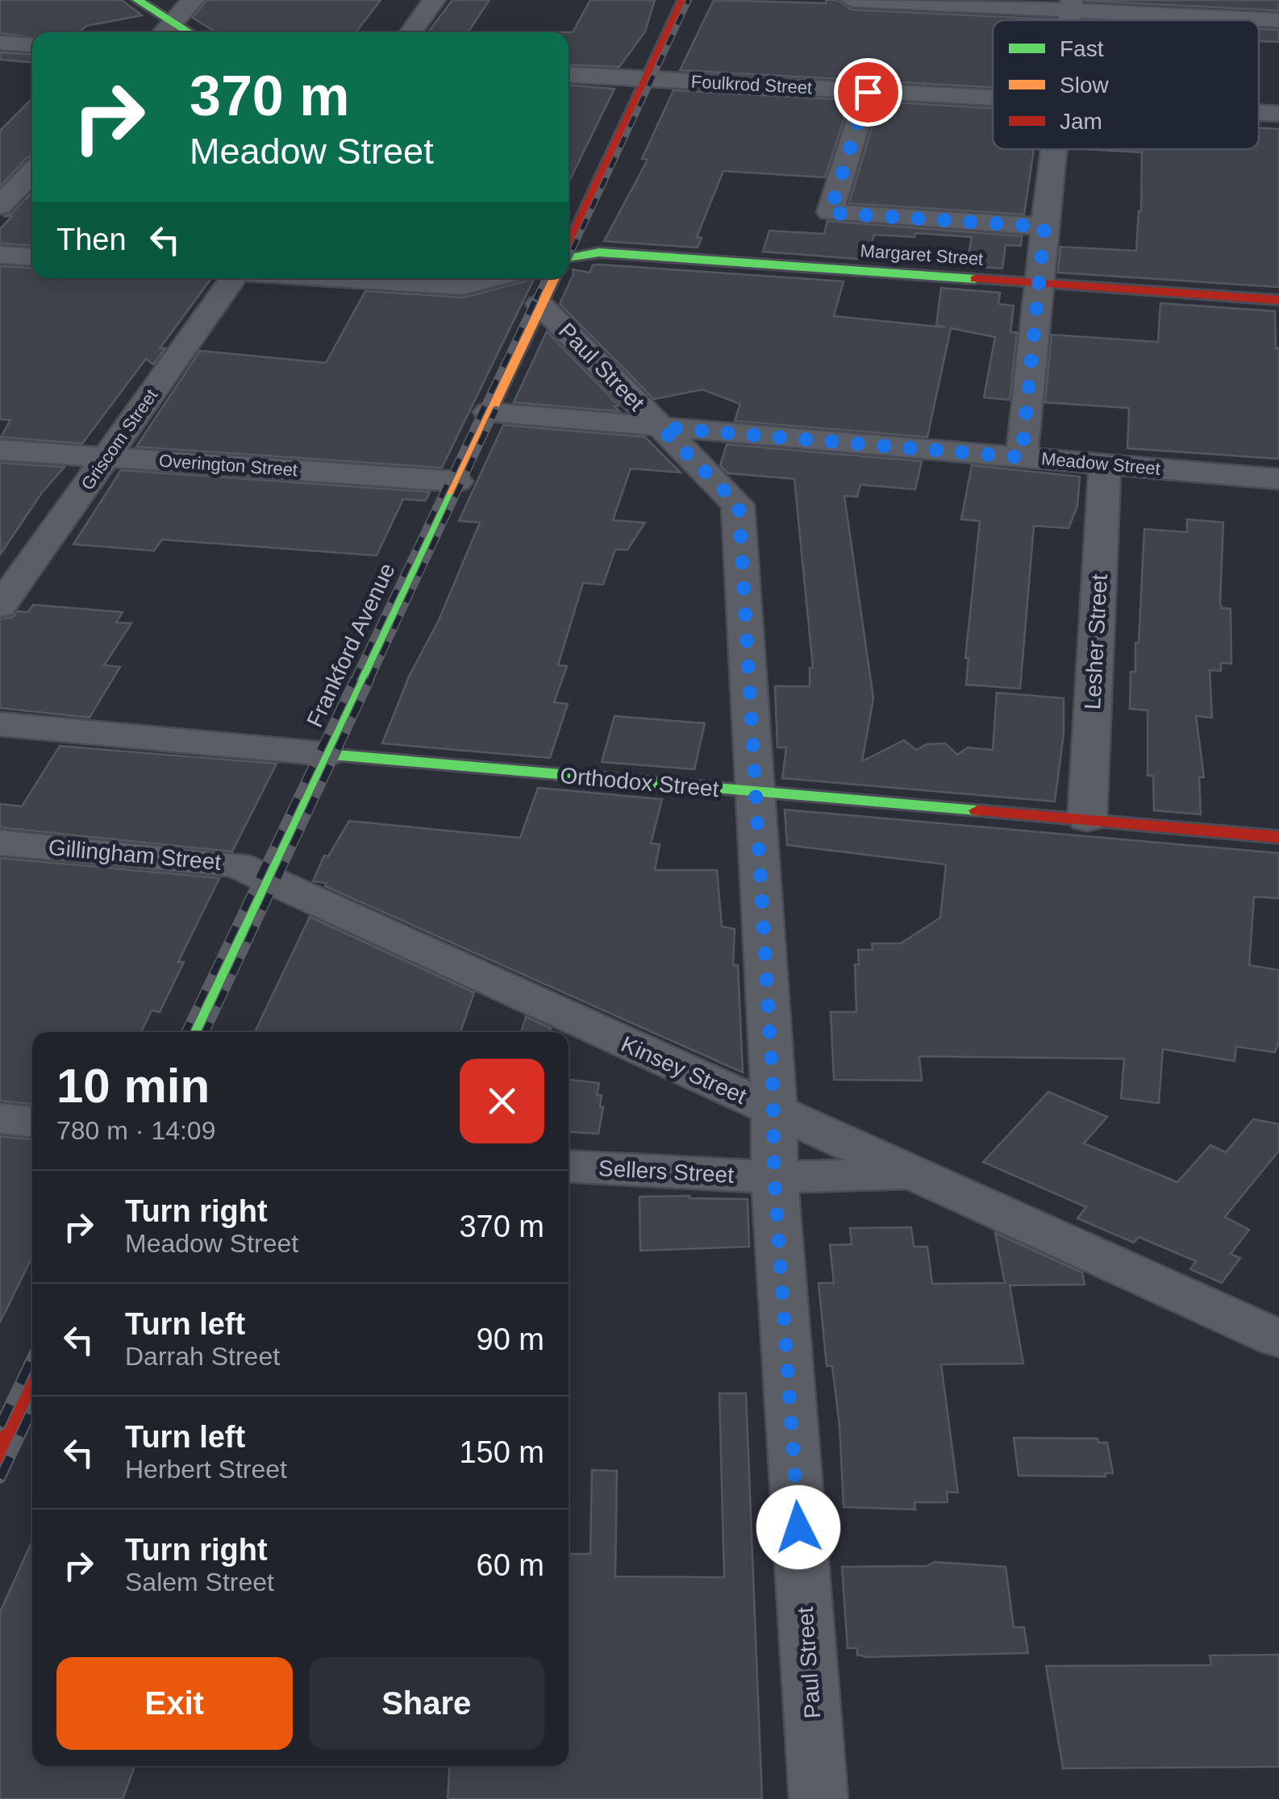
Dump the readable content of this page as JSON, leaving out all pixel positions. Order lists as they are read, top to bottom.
{
  "streets": {
    "main road": ["Margaret Street", "Frankford Avenue", "Orthodox Street"],
    "street": [
      "Foulkrod Street",
      "Paul Street",
      "Griscom Street",
      "Meadow Street",
      "Overington Street",
      "Lesher Street",
      "Gillingham Street",
      "Kinsey Street",
      "Sellers Street"
    ]
  },
  "crossings": [
    ["Paul Street", "Meadow Street"],
    ["Paul Street", "Frankford Avenue"],
    ["Paul Street", "Orthodox Street"],
    ["Paul Street", "Kinsey Street"],
    ["Paul Street", "Sellers Street"],
    ["Griscom Street", "Overington Street"],
    ["Meadow Street", "Lesher Street"],
    ["Meadow Street", "Frankford Avenue"],
    ["Overington Street", "Frankford Avenue"],
    ["Lesher Street", "Orthodox Street"],
    ["Frankford Avenue", "Orthodox Street"],
    ["Frankford Avenue", "Gillingham Street"],
    ["Frankford Avenue", "Kinsey Street"],
    ["Gillingham Street", "Kinsey Street"],
    ["Kinsey Street", "Sellers Street"]
  ],
  "legend": ["Fast", "Slow", "Jam"],
  "page": {
    "turn": ["370 m", "Meadow Street"],
    "then": "Then",
    "heading": ["10 min", "780 m · 14:09"],
    "list": [
      {
        "name": "Turn right",
        "note": "Meadow Street",
        "value": "370 m"
      },
      {
        "name": "Turn left",
        "note": "Darrah Street",
        "value": "90 m"
      },
      {
        "name": "Turn left",
        "note": "Herbert Street",
        "value": "150 m"
      },
      {
        "name": "Turn right",
        "note": "Salem Street",
        "value": "60 m"
      }
    ],
    "buttons": ["Exit", "Share"]
  }
}
